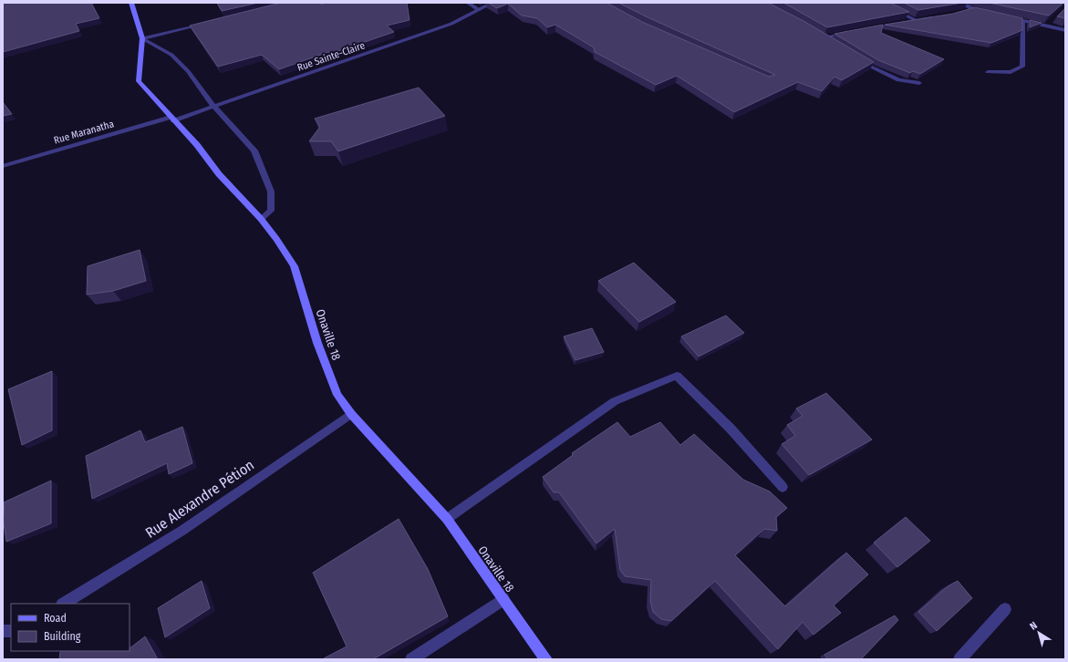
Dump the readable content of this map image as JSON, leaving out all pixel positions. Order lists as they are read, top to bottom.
{
  "streets": {
    "street": [
      "Rue Sainte-Claire",
      "Rue Maranatha",
      "Onaville 18",
      "Rue Alexandre Pétion"
    ]
  },
  "crossings": [
    ["Rue Sainte-Claire", "Rue Maranatha"],
    ["Rue Sainte-Claire", "Onaville 18"],
    ["Rue Maranatha", "Onaville 18"],
    ["Onaville 18", "Rue Alexandre Pétion"]
  ],
  "legend": ["Road", "Building"],
  "north": "top left"
}
